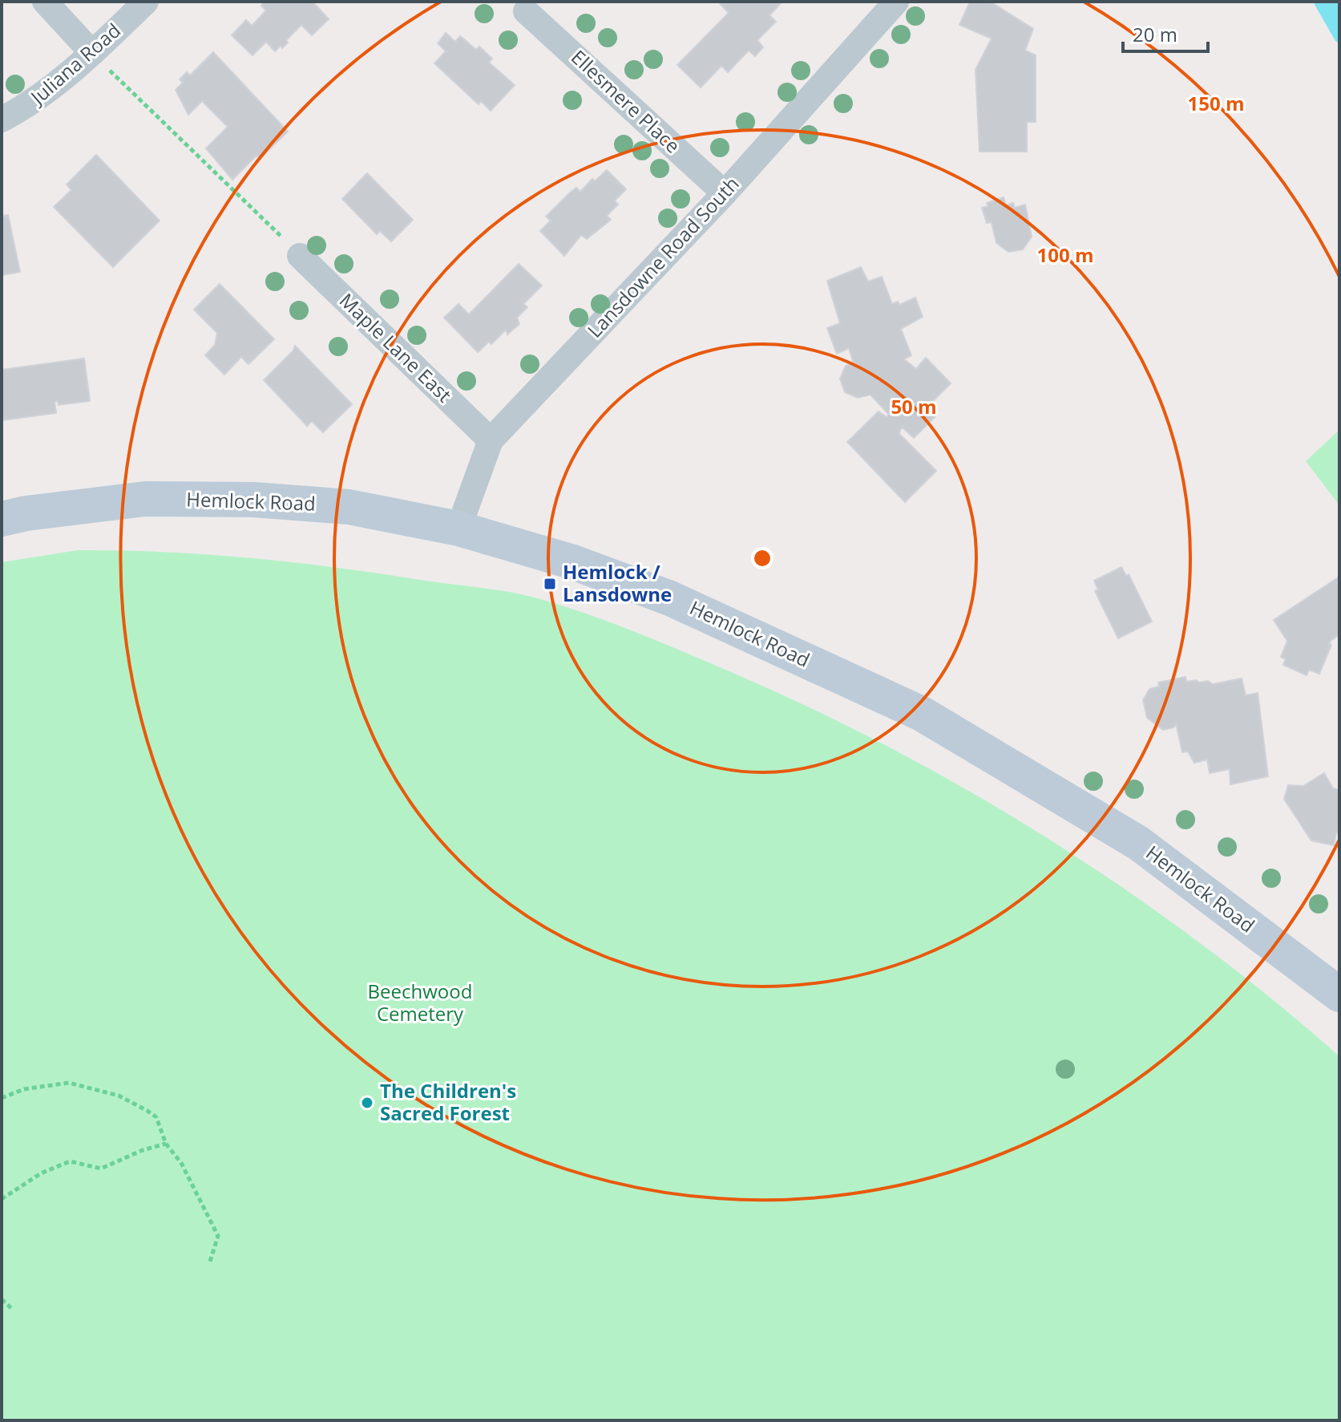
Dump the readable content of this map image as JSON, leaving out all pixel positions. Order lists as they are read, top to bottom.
{
  "streets": {
    "main road": ["Hemlock Road"],
    "street": [
      "Juliana Road",
      "Ellesmere Place",
      "Lansdowne Road South",
      "Maple Lane East"
    ]
  },
  "crossings": [
    ["Ellesmere Place", "Lansdowne Road South"],
    ["Lansdowne Road South", "Maple Lane East"],
    ["Lansdowne Road South", "Hemlock Road"]
  ],
  "parks": ["Beechwood Cemetery"],
  "places": {
    "transit": ["Hemlock / Lansdowne"],
    "other": ["The Children's Sacred Forest"]
  },
  "scale_bar": "20 m",
  "rings": ["150 m", "100 m", "50 m"]
}
